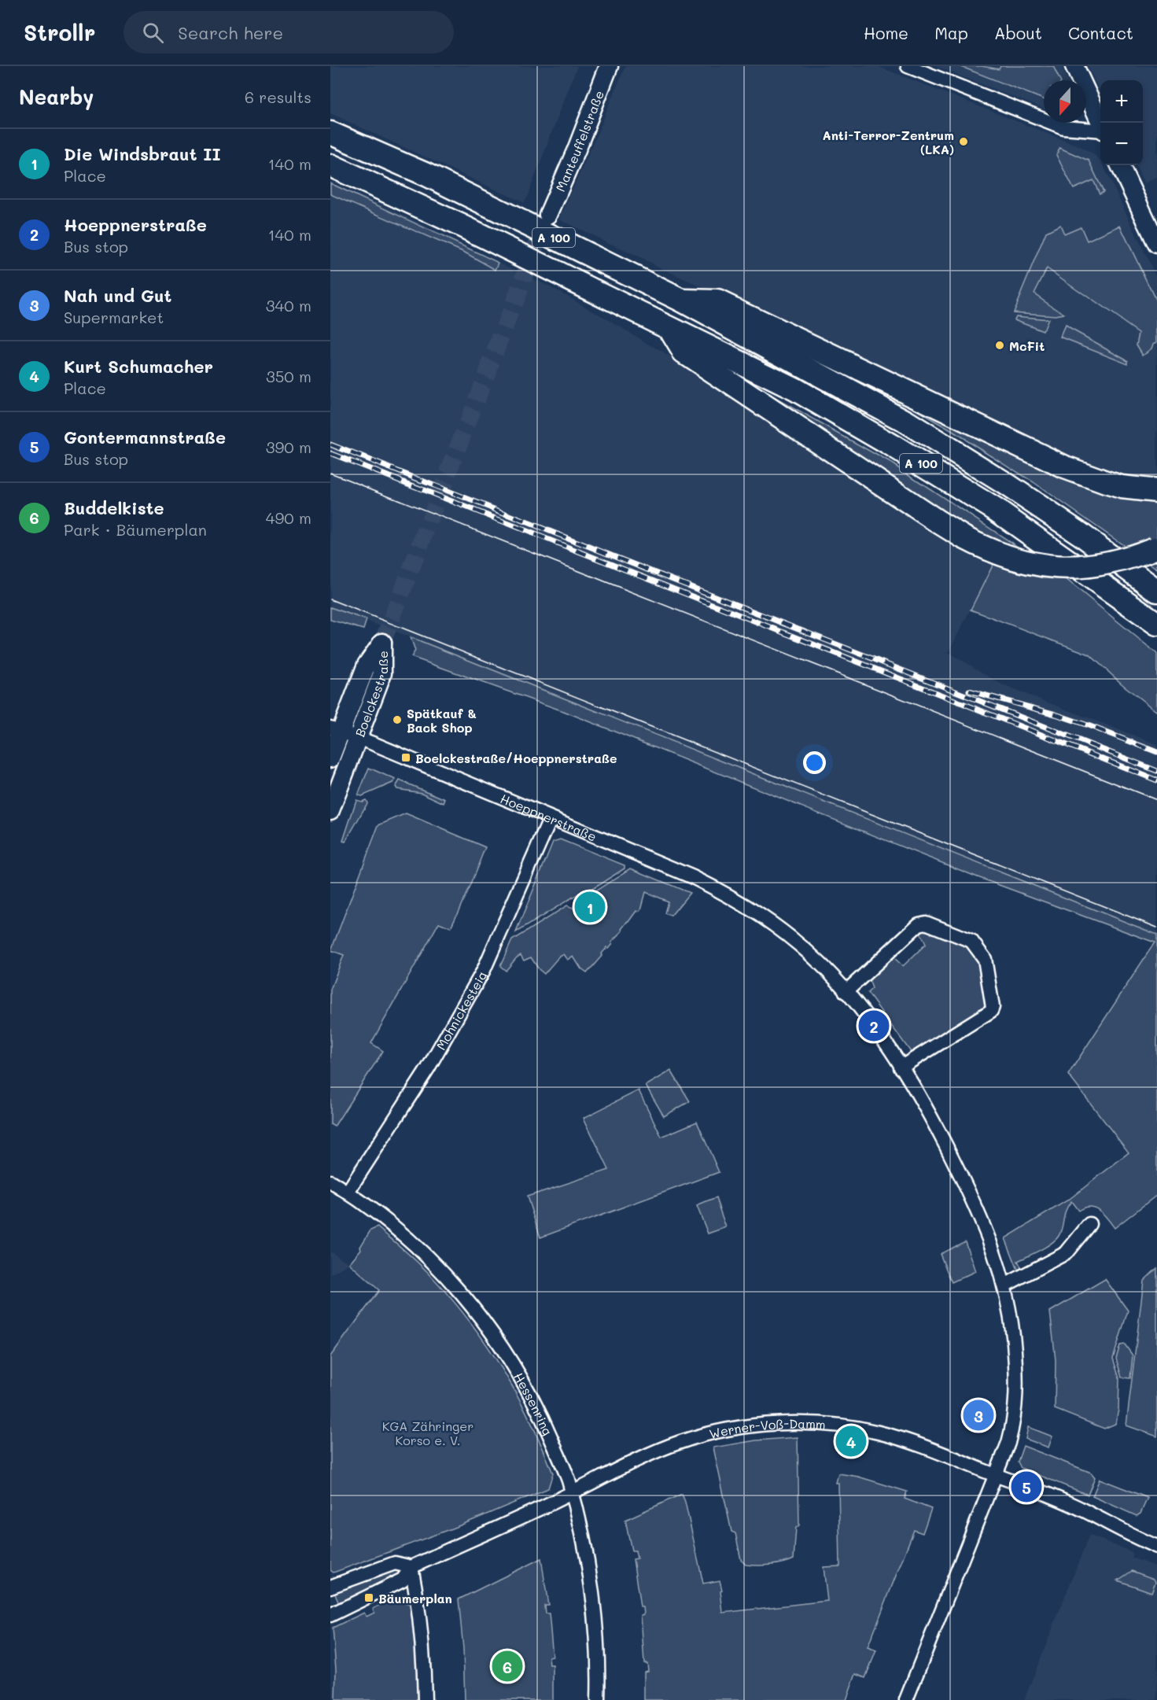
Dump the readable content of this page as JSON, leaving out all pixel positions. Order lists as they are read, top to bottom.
{
  "streets": {
    "highway": ["A 100"],
    "main road": ["Manteuffelstraße", "Boelckestraße"],
    "street": [
      "Hoeppnerstraße",
      "Mohnickesteig",
      "Hessenring",
      "Werner-Voß-Damm"
    ]
  },
  "crossings": [
    ["Boelckestraße", "Hoeppnerstraße"],
    ["Hoeppnerstraße", "Mohnickesteig"],
    ["Hoeppnerstraße", "Werner-Voß-Damm"],
    ["Mohnickesteig", "Hessenring"],
    ["Hessenring", "Werner-Voß-Damm"]
  ],
  "parks": ["KGA Zähringer Korso e. V."],
  "places": {
    "other": ["Anti-Terror-Zentrum (LKA)", "McFit", "Spätkauf & Back Shop"],
    "transit": ["Boelckestraße/Hoeppnerstraße", "Bäumerplan"]
  },
  "north": "bottom",
  "page": {
    "header": "Strollr",
    "search": "Search here",
    "nav": [
      "Home",
      "Map",
      "About",
      "Contact"
    ],
    "heading": ["Nearby", "6 results"],
    "map_buttons": ["+", "−"],
    "list": [
      {
        "mark": "1",
        "name": "Die Windsbraut II",
        "note": "Place",
        "value": "140 m"
      },
      {
        "mark": "2",
        "name": "Hoeppnerstraße",
        "note": "Bus stop",
        "value": "140 m"
      },
      {
        "mark": "3",
        "name": "Nah und Gut",
        "note": "Supermarket",
        "value": "340 m"
      },
      {
        "mark": "4",
        "name": "Kurt Schumacher",
        "note": "Place",
        "value": "350 m"
      },
      {
        "mark": "5",
        "name": "Gontermannstraße",
        "note": "Bus stop",
        "value": "390 m"
      },
      {
        "mark": "6",
        "name": "Buddelkiste",
        "note": "Park · Bäumerplan",
        "value": "490 m"
      }
    ],
    "pins": [
      "1",
      "2",
      "3",
      "4",
      "5",
      "6"
    ]
  }
}
